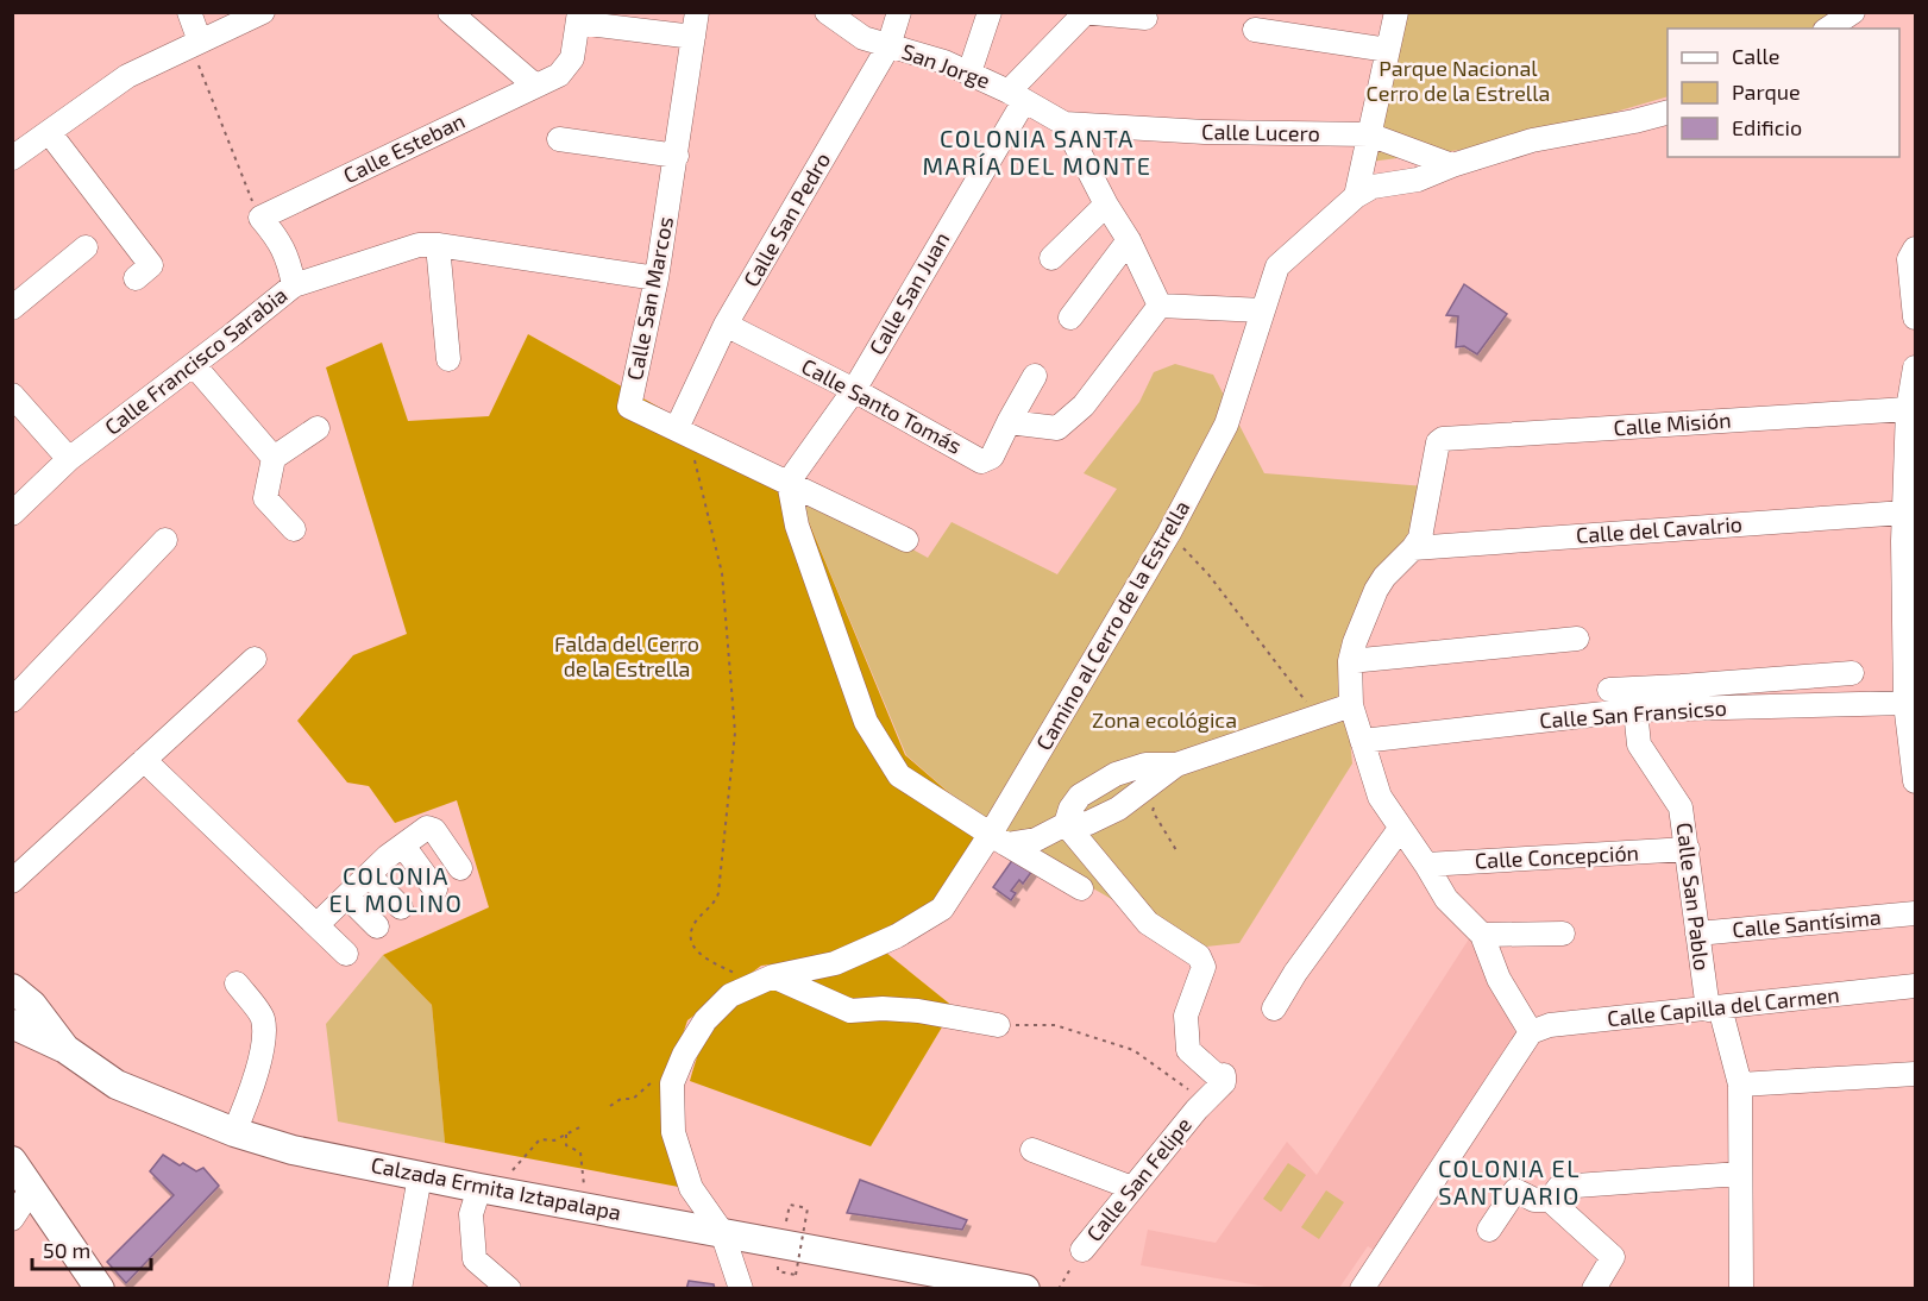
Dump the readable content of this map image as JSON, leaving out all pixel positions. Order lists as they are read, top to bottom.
{
  "streets": {
    "main road": ["Calzada Ermita Iztapalapa"],
    "street": [
      "San Jorge",
      "Calle Lucero",
      "Calle Esteban",
      "Calle San Pedro",
      "Calle San Juan",
      "Calle San Marcos",
      "Calle Francisco Sarabia",
      "Calle Santo Tomás",
      "Calle Misión",
      "Calle del Cavalrio",
      "Camino al Cerro de la Estrella",
      "Calle San Fransicso",
      "Calle Concepción",
      "Calle San Pablo",
      "Calle Santísima",
      "Calle Capilla del Carmen",
      "Calle San Felipe"
    ]
  },
  "crossings": [
    ["San Jorge", "Calle Lucero"],
    ["San Jorge", "Calle San Pedro"],
    ["San Jorge", "Calle San Juan"],
    ["Calle Lucero", "Camino al Cerro de la Estrella"],
    ["Calle San Pedro", "Calle San Marcos"],
    ["Calle San Pedro", "Calle Santo Tomás"],
    ["Calle San Juan", "Calle San Marcos"],
    ["Calle San Juan", "Calle Santo Tomás"],
    ["Calle San Marcos", "Calle Francisco Sarabia"],
    ["Calle Misión", "Calle del Cavalrio"],
    ["Camino al Cerro de la Estrella", "Calzada Ermita Iztapalapa"],
    ["Calle San Fransicso", "Calle San Pablo"],
    ["Calle Concepción", "Calle San Pablo"],
    ["Calle San Pablo", "Calle Santísima"],
    ["Calle San Pablo", "Calle Capilla del Carmen"]
  ],
  "districts": ["COLONIA SANTA MARÍA DEL MONTE", "COLONIA EL MOLINO", "COLONIA EL SANTUARIO"],
  "parks": ["Parque Nacional Cerro de la Estrella", "Falda del Cerro de la Estrella", "Zona ecológica"],
  "legend": ["Calle", "Parque", "Edificio"],
  "scale_bar": "50 m"
}
